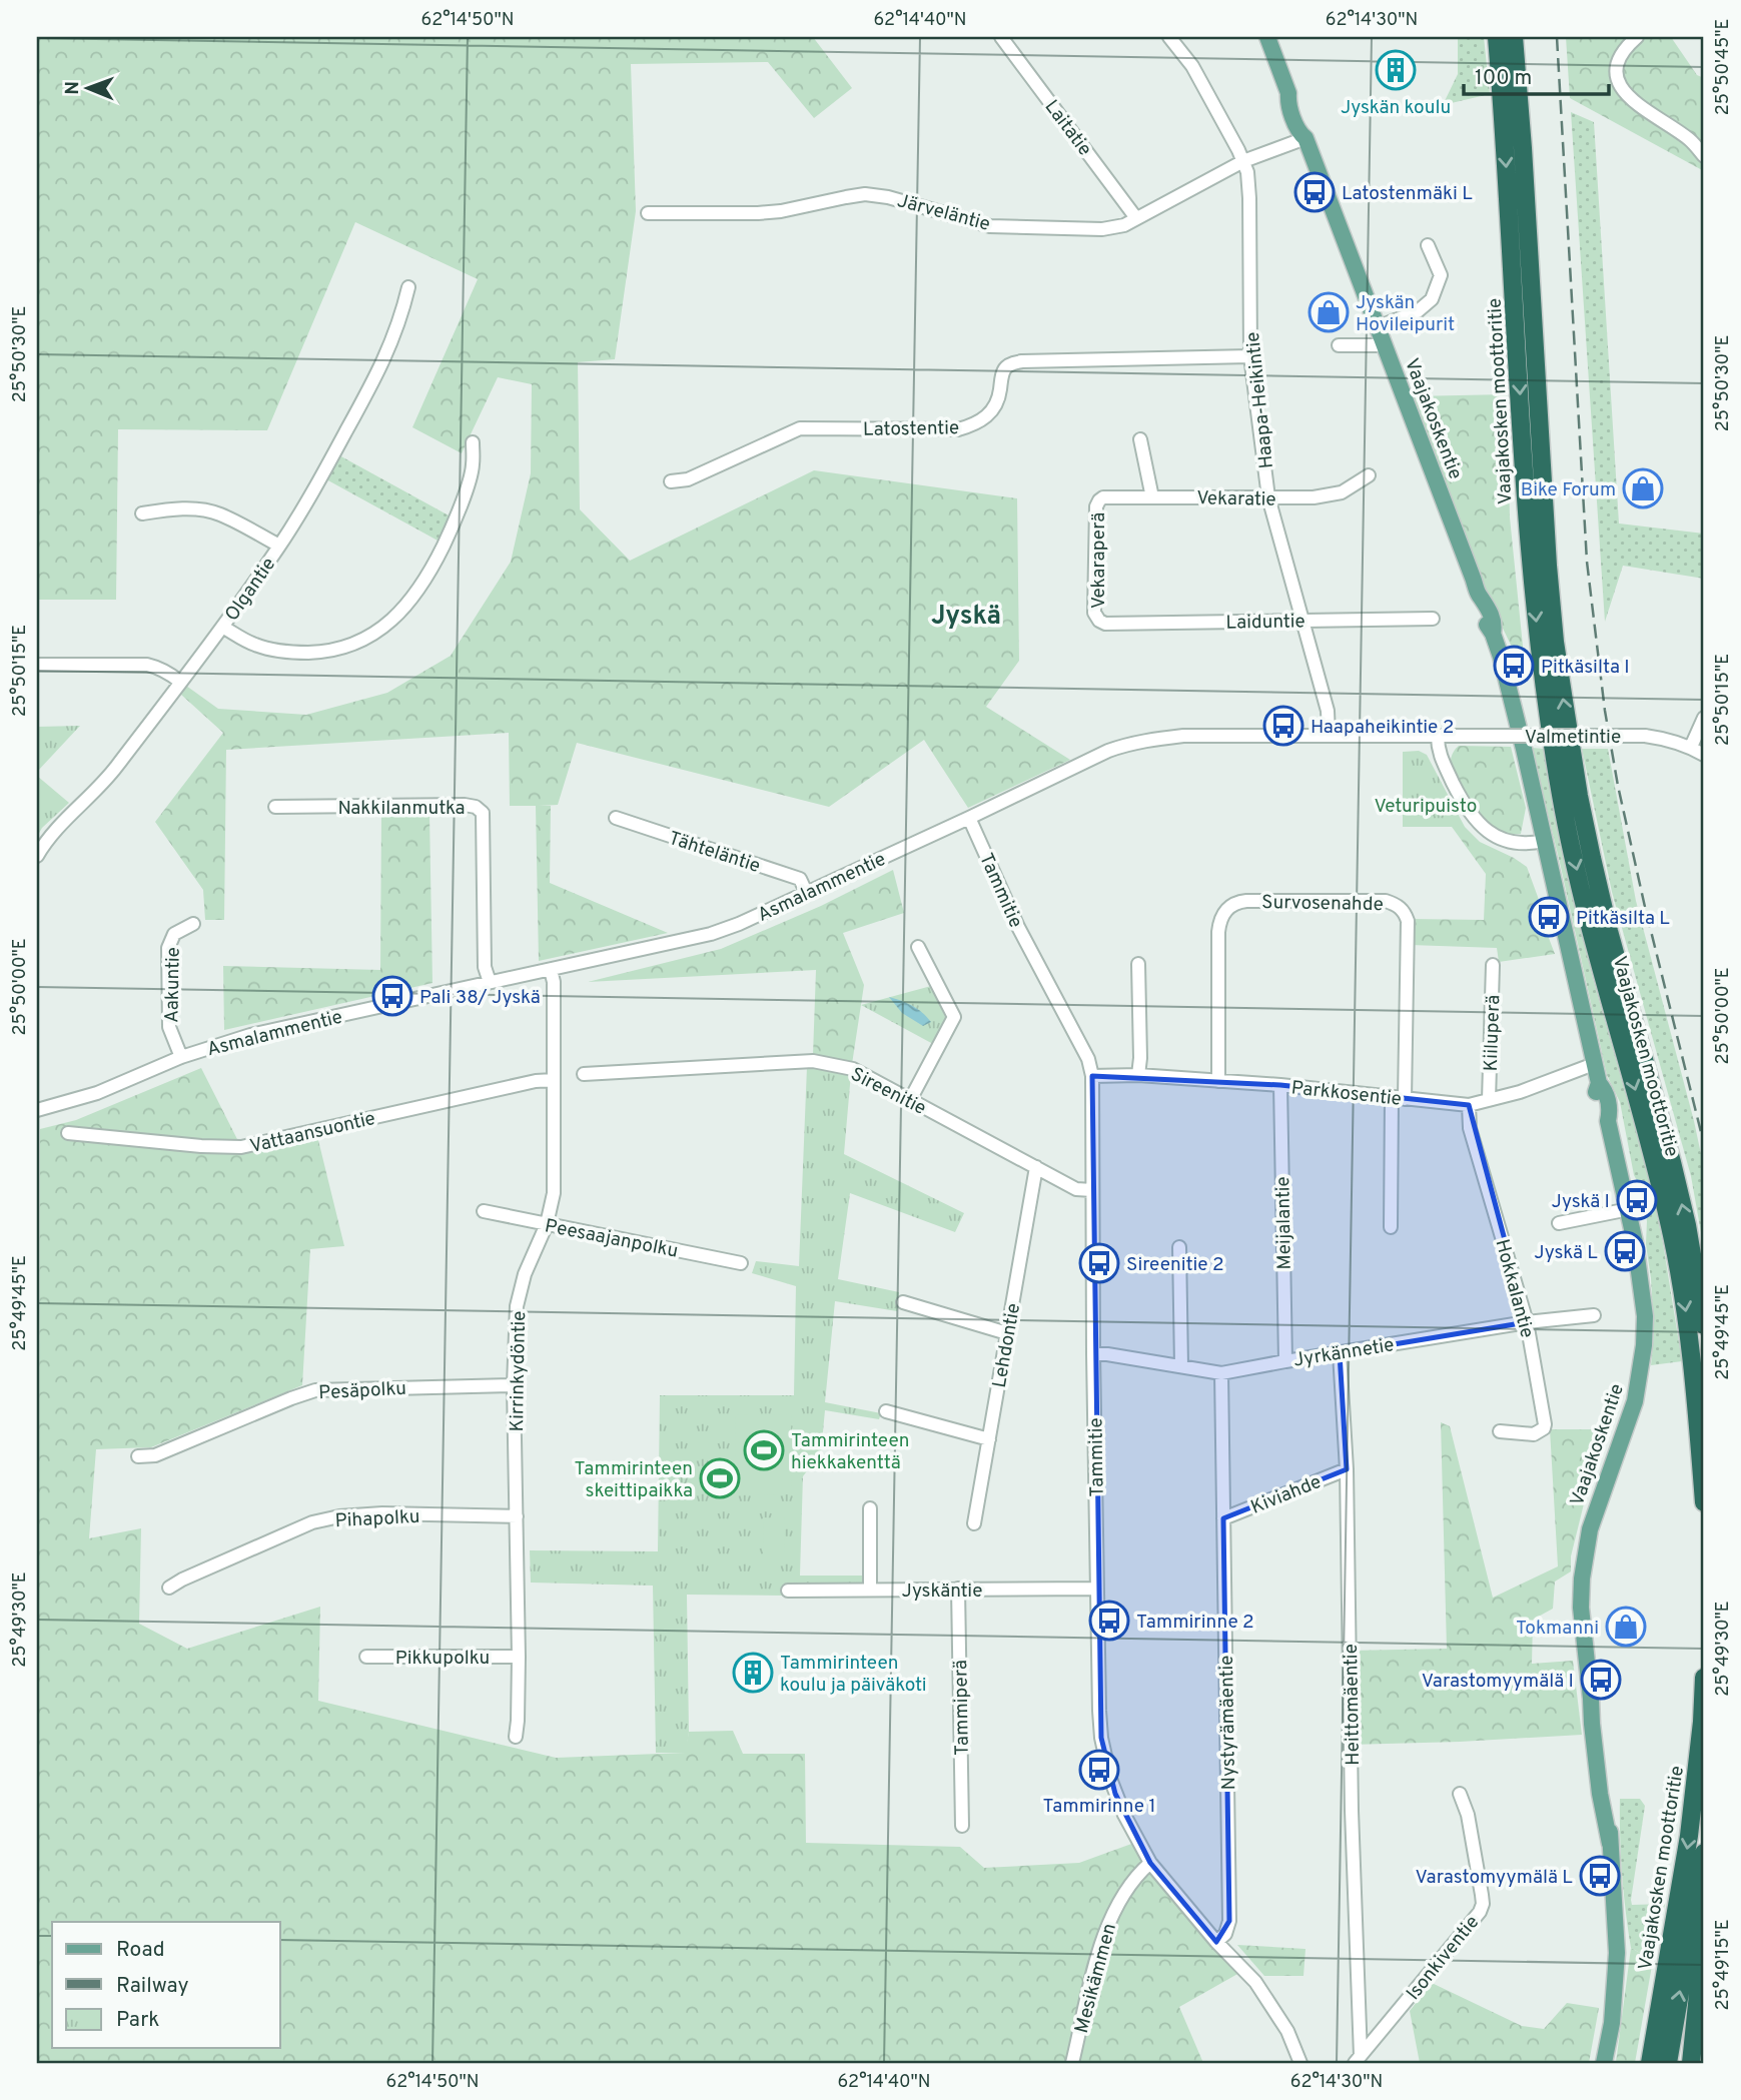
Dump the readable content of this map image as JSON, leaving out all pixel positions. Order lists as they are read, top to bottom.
{
  "streets": {
    "highway": ["Vaajakosken moottoritie"],
    "main road": ["Vaajakoskentie"],
    "street": [
      "Laitatie",
      "Järveläntie",
      "Haapa-Heikintie",
      "Latostentie",
      "Vekaratie",
      "Vekaraperä",
      "Olgantie",
      "Laiduntie",
      "Valmetintie",
      "Nakkilanmutka",
      "Tähteläntie",
      "Asmalammentie",
      "Tammitie",
      "Survosenahde",
      "Aakuntie",
      "Kiiluperä",
      "Sireenitie",
      "Parkkosentie",
      "Vattaansuontie",
      "Meijalantie",
      "Peesaajanpolku",
      "Hokkalantie",
      "Lehdontie",
      "Jyrkännetie",
      "Kirrinkydöntie",
      "Pesäpolku",
      "Kiviahde",
      "Pihapolku",
      "Jyskäntie",
      "Pikkupolku",
      "Heittomäentie",
      "Tammiperä",
      "Nystyrämäentie",
      "Isonkiventie",
      "Mesikämmen"
    ]
  },
  "crossings": [
    ["Laitatie", "Järveläntie"],
    ["Järveläntie", "Haapa-Heikintie"],
    ["Järveläntie", "Vaajakoskentie"],
    ["Haapa-Heikintie", "Latostentie"],
    ["Haapa-Heikintie", "Vekaratie"],
    ["Haapa-Heikintie", "Laiduntie"],
    ["Haapa-Heikintie", "Asmalammentie"],
    ["Vaajakoskentie", "Parkkosentie"],
    ["Vekaratie", "Vekaraperä"],
    ["Vekaraperä", "Laiduntie"],
    ["Valmetintie", "Asmalammentie"],
    ["Nakkilanmutka", "Asmalammentie"],
    ["Tähteläntie", "Asmalammentie"],
    ["Asmalammentie", "Tammitie"],
    ["Asmalammentie", "Aakuntie"],
    ["Asmalammentie", "Kirrinkydöntie"],
    ["Tammitie", "Sireenitie"],
    ["Tammitie", "Parkkosentie"],
    ["Tammitie", "Jyrkännetie"],
    ["Tammitie", "Jyskäntie"],
    ["Tammitie", "Nystyrämäentie"],
    ["Tammitie", "Mesikämmen"],
    ["Survosenahde", "Parkkosentie"],
    ["Kiiluperä", "Parkkosentie"],
    ["Sireenitie", "Lehdontie"],
    ["Parkkosentie", "Meijalantie"],
    ["Parkkosentie", "Hokkalantie"],
    ["Vattaansuontie", "Kirrinkydöntie"],
    ["Meijalantie", "Jyrkännetie"],
    ["Peesaajanpolku", "Kirrinkydöntie"],
    ["Hokkalantie", "Jyrkännetie"],
    ["Jyrkännetie", "Heittomäentie"],
    ["Jyrkännetie", "Nystyrämäentie"],
    ["Kirrinkydöntie", "Pesäpolku"],
    ["Kirrinkydöntie", "Pihapolku"],
    ["Kirrinkydöntie", "Pikkupolku"],
    ["Kiviahde", "Heittomäentie"],
    ["Kiviahde", "Nystyrämäentie"],
    ["Jyskäntie", "Tammiperä"],
    ["Heittomäentie", "Isonkiventie"]
  ],
  "districts": ["Jyskä"],
  "parks": ["Veturipuisto"],
  "places": {
    "building": ["Jyskän koulu", "Tammirinteen koulu ja päiväkoti"],
    "bus stop": [
      "Latostenmäki L",
      "Pitkäsilta I",
      "Haapaheikintie 2",
      "Pitkäsilta L",
      "Pali 38/ Jyskä",
      "Jyskä I",
      "Jyskä L",
      "Sireenitie 2",
      "Tammirinne 2",
      "Varastomyymälä I",
      "Tammirinne 1",
      "Varastomyymälä L"
    ],
    "shop": ["Jyskän Hovileipurit", "Bike Forum", "Tokmanni"],
    "sports": ["Tammirinteen hiekkakenttä", "Tammirinteen skeittipaikka"]
  },
  "legend": ["Road", "Railway", "Park"],
  "scale_bar": "100 m",
  "north": "left",
  "coordinates": [
    "62°14'50\"N",
    "62°14'40\"N",
    "62°14'30\"N",
    "25°50'45\"E",
    "25°50'30\"E",
    "25°50'15\"E",
    "25°50'00\"E",
    "25°49'45\"E",
    "25°49'30\"E",
    "25°49'15\"E"
  ]
}
